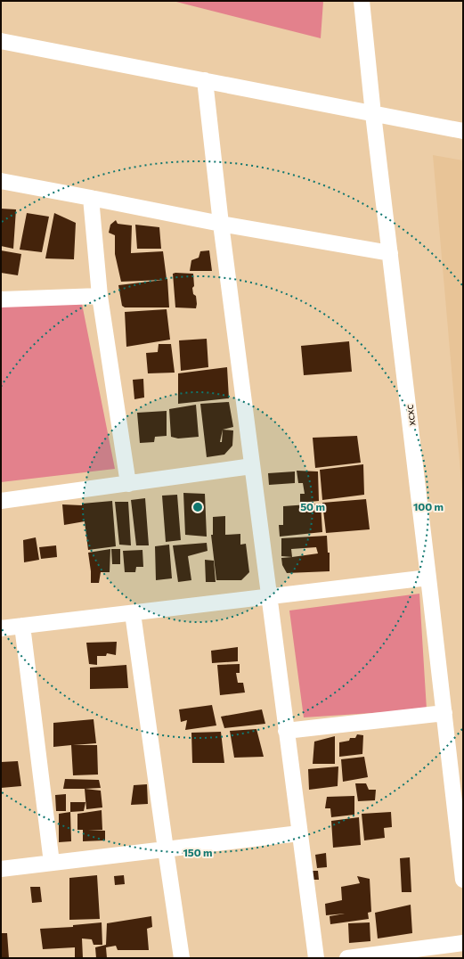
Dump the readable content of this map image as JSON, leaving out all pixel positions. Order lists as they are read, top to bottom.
{
  "streets": {
    "street": ["xcxc"]
  },
  "rings": ["50 m", "100 m", "150 m"]
}
